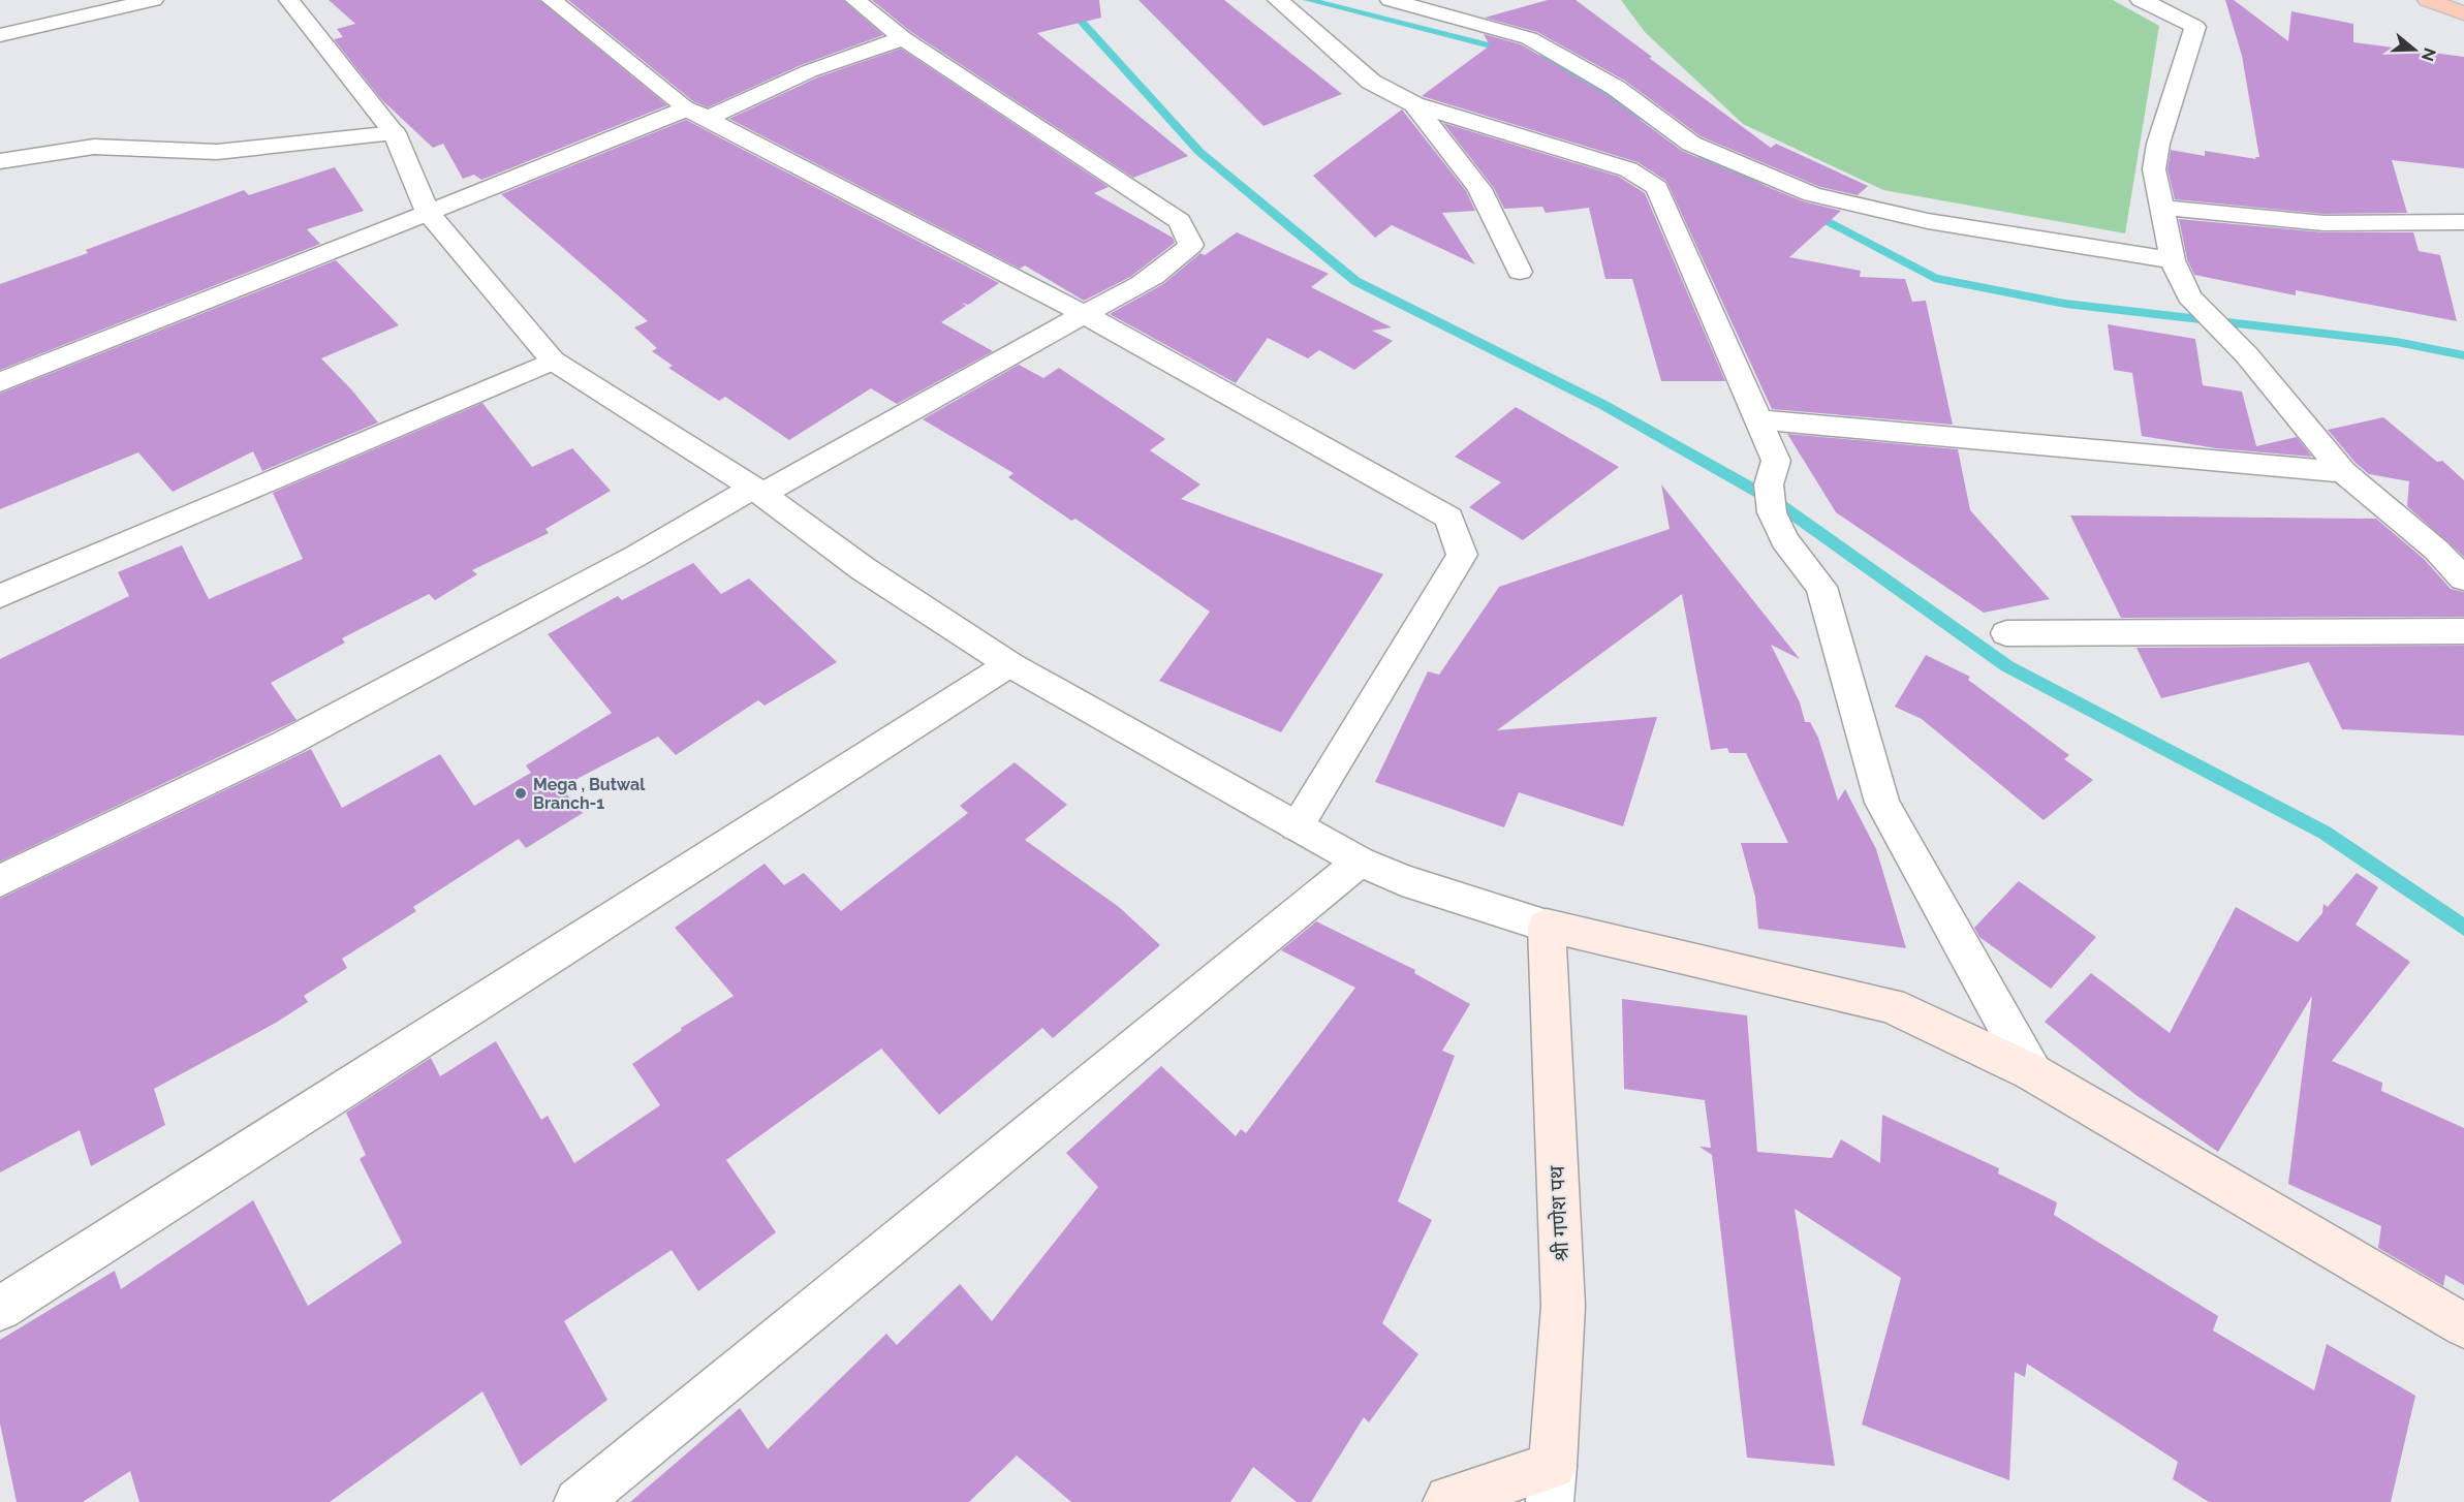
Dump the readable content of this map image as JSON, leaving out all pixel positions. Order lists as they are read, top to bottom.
{
  "streets": {
    "main road": ["श्री गणेश पथ"]
  },
  "places": ["Mega , Butwal Branch-1"],
  "north": "right"
}
